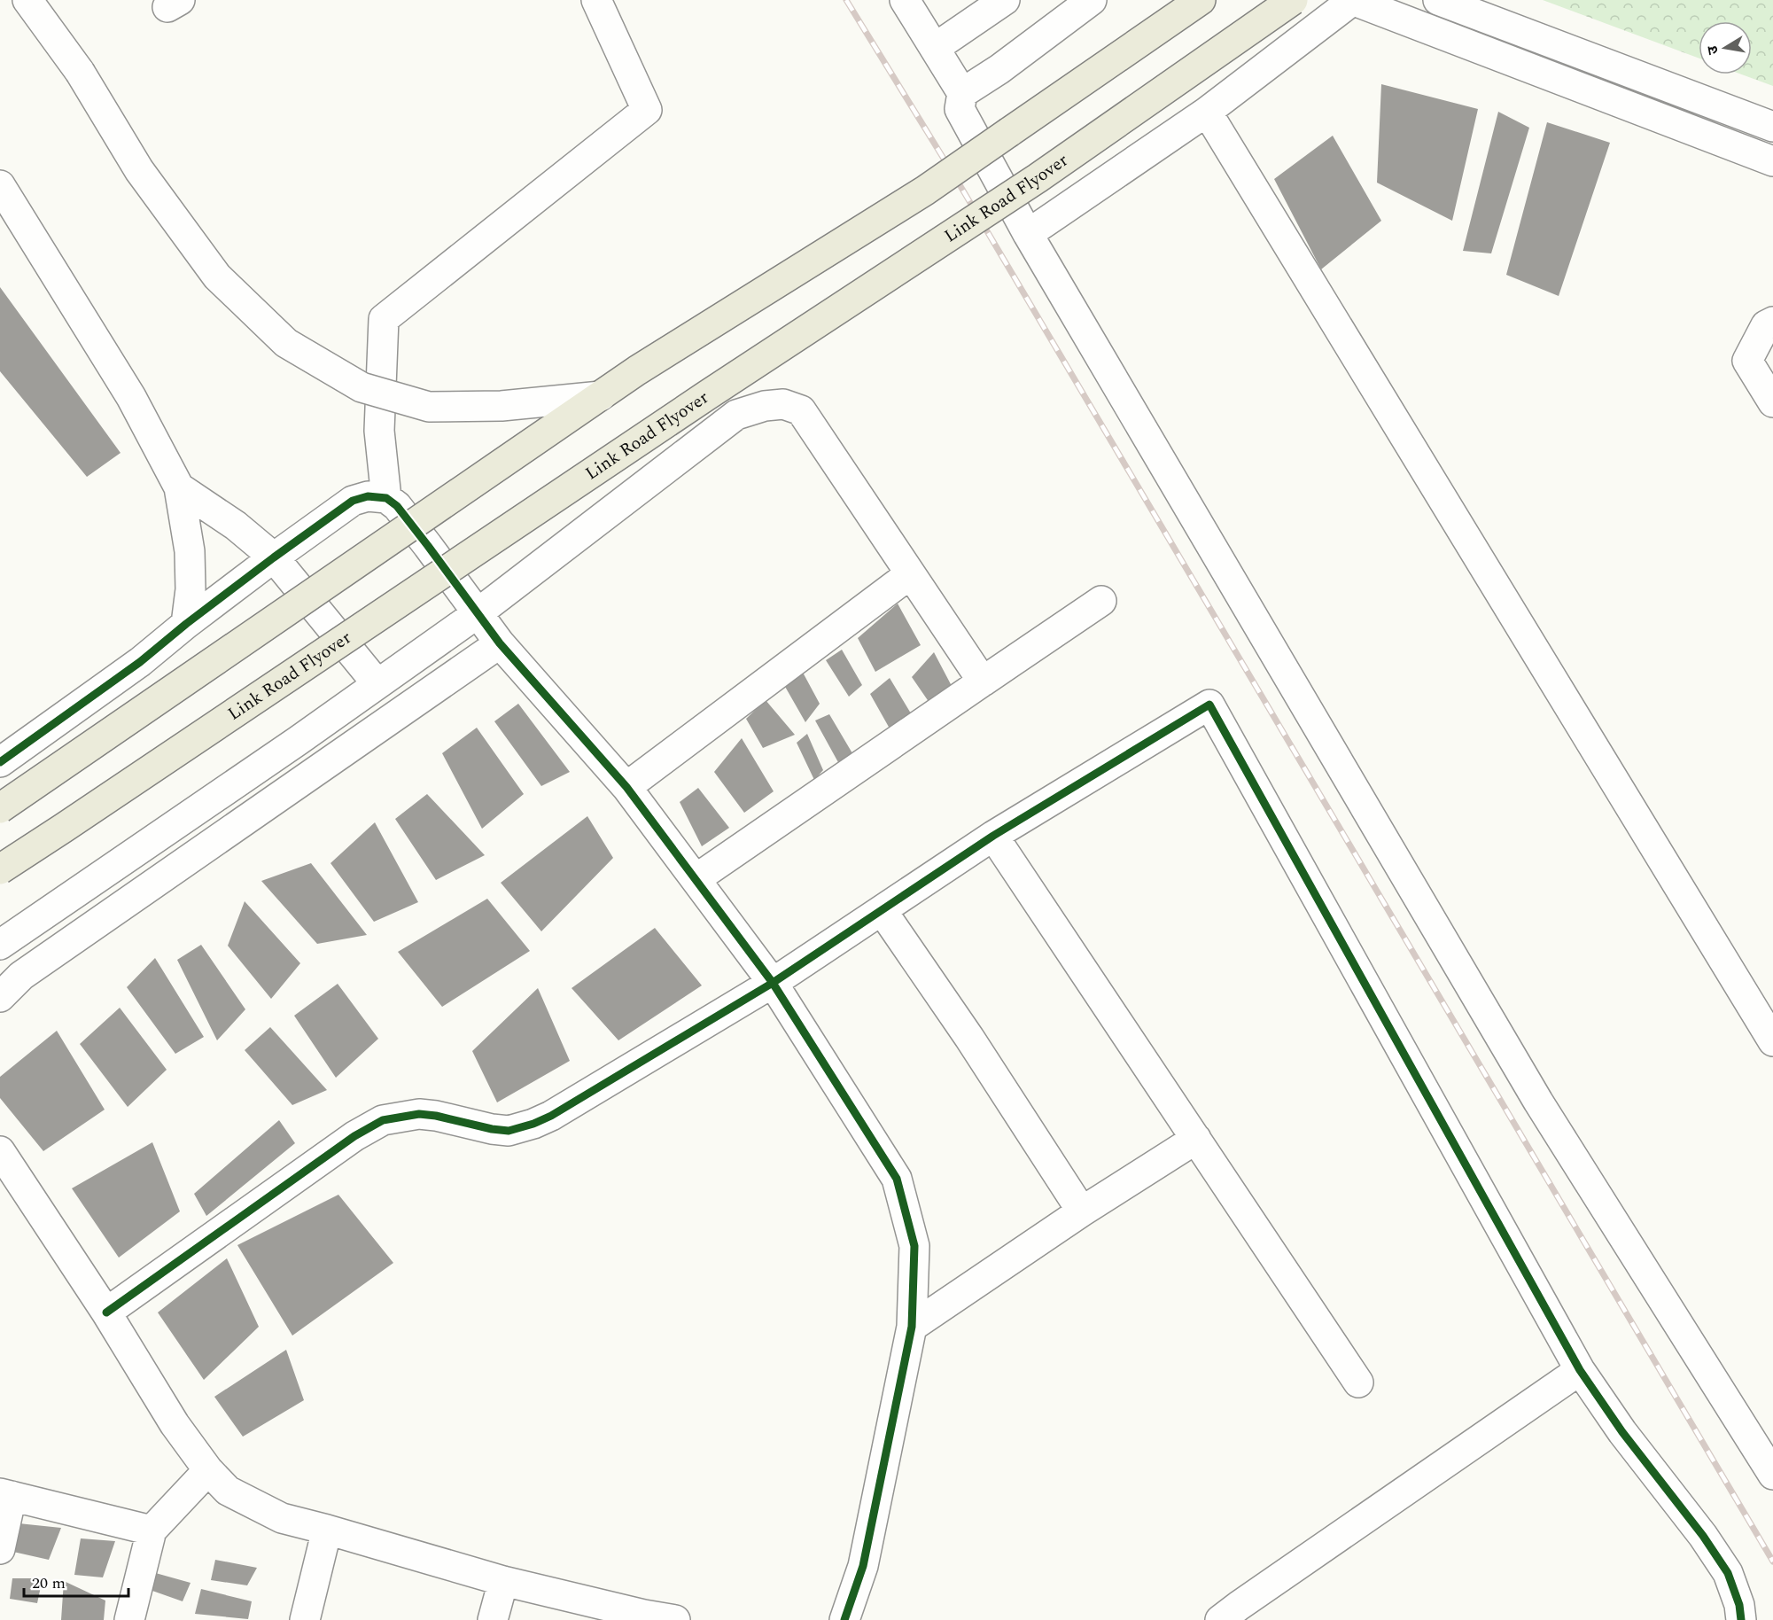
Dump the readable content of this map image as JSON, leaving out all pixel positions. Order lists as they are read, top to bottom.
{
  "streets": {
    "main road": ["Link Road Flyover"]
  },
  "scale_bar": "20 m",
  "north": "left"
}
